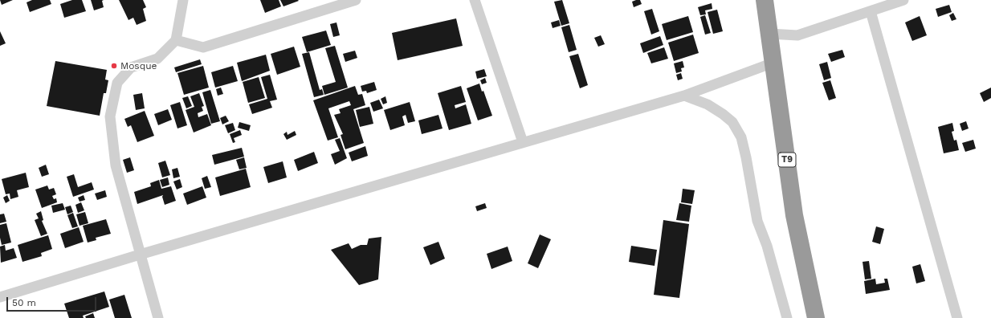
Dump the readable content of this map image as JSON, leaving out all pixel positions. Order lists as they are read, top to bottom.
{
  "streets": {
    "highway": ["T9"]
  },
  "places": ["Mosque"],
  "scale_bar": "50 m"
}
